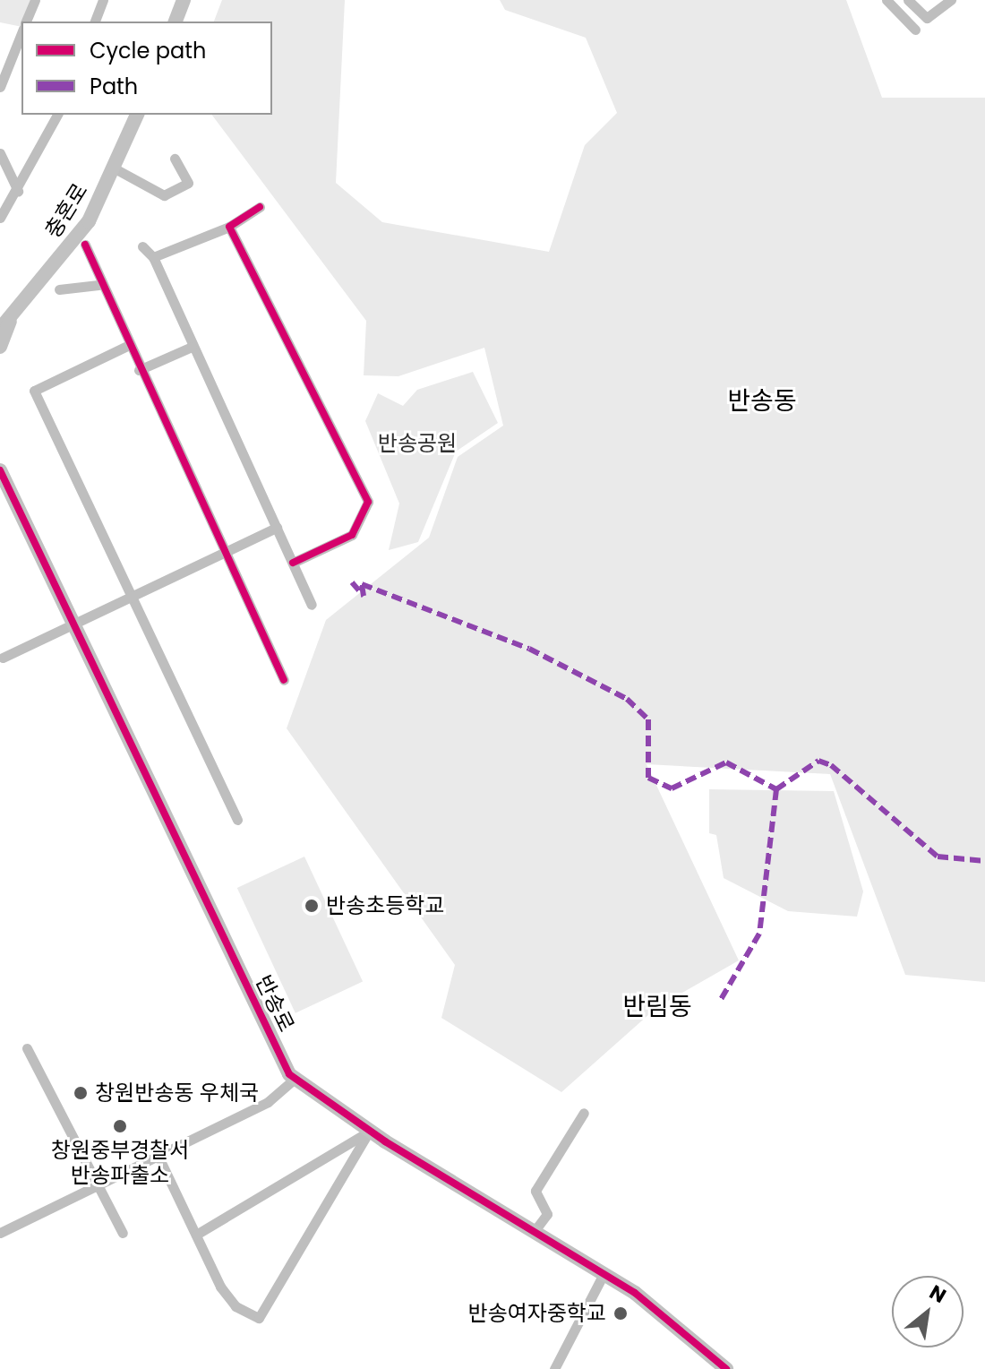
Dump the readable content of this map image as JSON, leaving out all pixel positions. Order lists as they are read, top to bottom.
{
  "streets": {
    "street": ["충혼로", "반송로"]
  },
  "districts": ["반송동", "반림동"],
  "parks": ["반송공원"],
  "places": [
    "반송초등학교",
    "창원반송동 우체국",
    "창원중부경찰서 반송파출소",
    "반송여자중학교"
  ],
  "legend": ["Cycle path", "Path"],
  "north": "top right"
}
